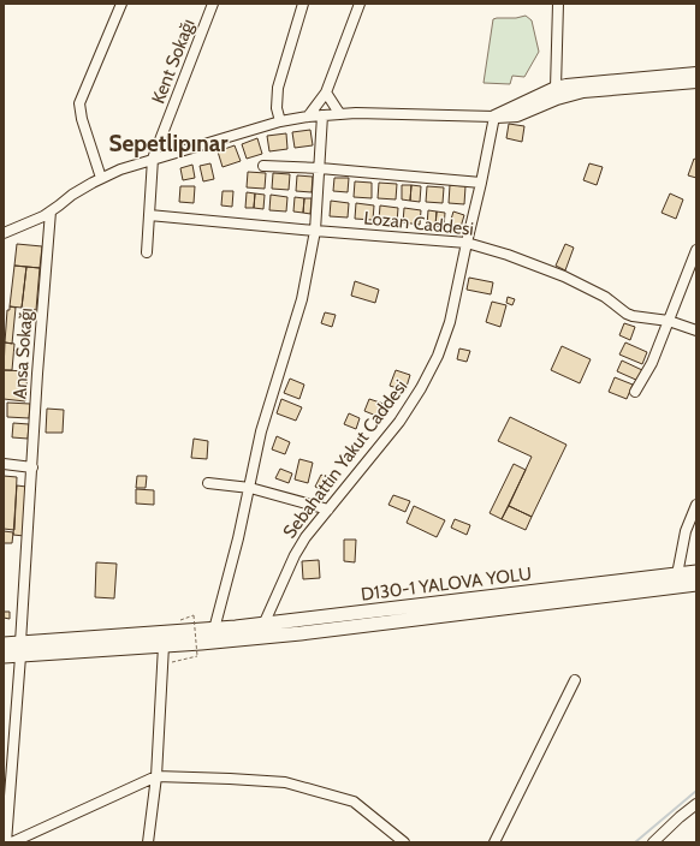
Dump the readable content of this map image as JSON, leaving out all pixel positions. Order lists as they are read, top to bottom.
{
  "streets": {
    "highway": ["D130-1 YALOVA YOLU"],
    "street": [
      "Kent Sokağı",
      "Lozan Caddesi",
      "Ansa Sokağı",
      "Sebahattin Yakut Caddesi"
    ]
  },
  "crossings": [
    ["Kent Sokağı", "Lozan Caddesi"],
    ["Lozan Caddesi", "Sebahattin Yakut Caddesi"],
    ["Ansa Sokağı", "D130-1 YALOVA YOLU"],
    ["Sebahattin Yakut Caddesi", "D130-1 YALOVA YOLU"]
  ],
  "districts": ["Sepetlipınar"]
}
